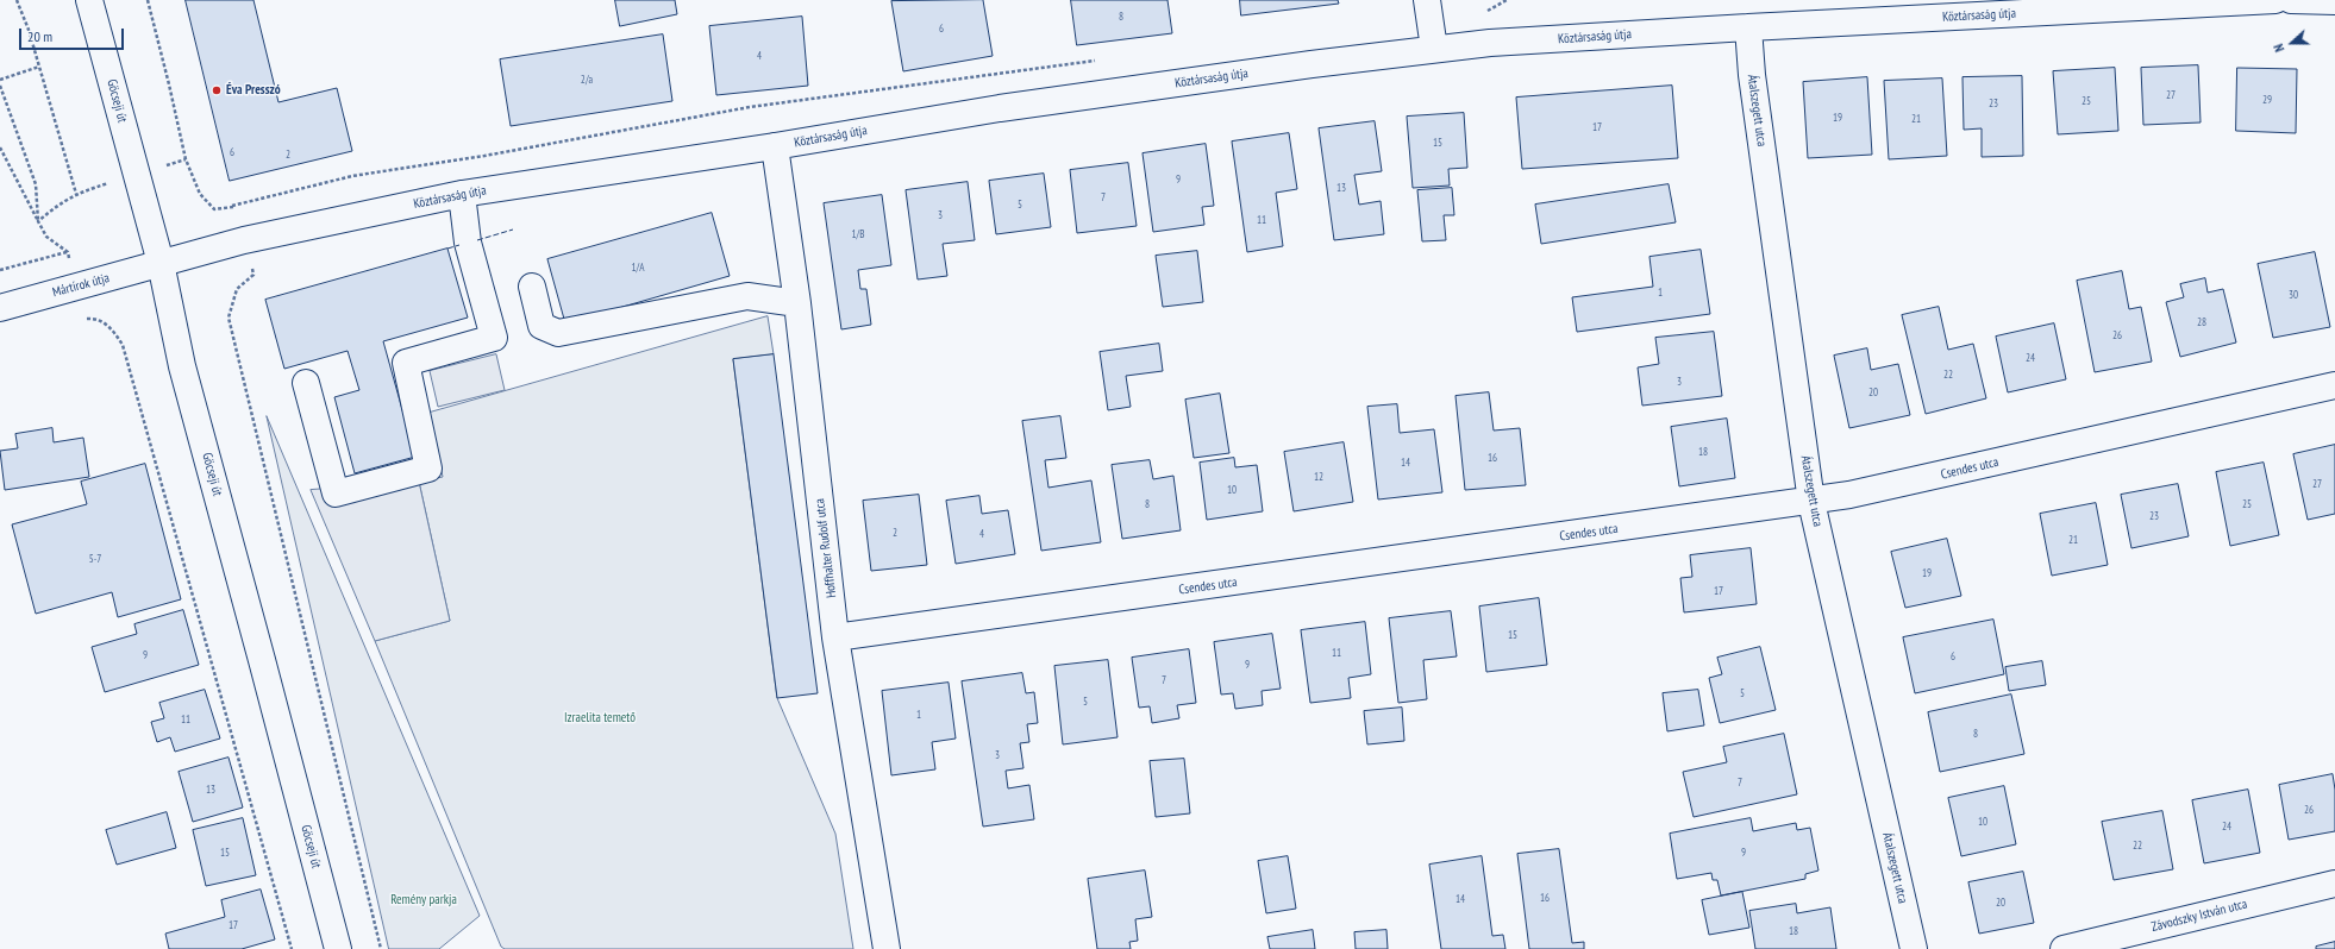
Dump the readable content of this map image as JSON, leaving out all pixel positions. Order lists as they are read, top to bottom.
{
  "streets": {
    "street": [
      "Köztársaság útja",
      "Göcseji út",
      "Átalszegett utca",
      "Mártírok útja",
      "Csendes utca",
      "Hoffhalter Rudolf utca",
      "Závodszky István utca"
    ]
  },
  "crossings": [
    ["Köztársaság útja", "Göcseji út"],
    ["Köztársaság útja", "Átalszegett utca"],
    ["Köztársaság útja", "Mártírok útja"],
    ["Köztársaság útja", "Hoffhalter Rudolf utca"],
    ["Göcseji út", "Mártírok útja"],
    ["Átalszegett utca", "Csendes utca"],
    ["Csendes utca", "Hoffhalter Rudolf utca"]
  ],
  "parks": ["Izraelita temető", "Remény parkja"],
  "places": ["Éva Presszó"],
  "house_numbers": [
    "8",
    "6",
    "4",
    "2/a",
    "27",
    "29",
    "25",
    "23",
    "19",
    "21",
    "17",
    "15",
    "6",
    "2",
    "9",
    "13",
    "7",
    "5",
    "3",
    "11",
    "1/B",
    "1/A",
    "1",
    "30",
    "28",
    "26",
    "24",
    "22",
    "3",
    "20",
    "18",
    "16",
    "14",
    "12",
    "27",
    "10",
    "8",
    "25",
    "23",
    "2",
    "4",
    "21",
    "5-7",
    "19",
    "17",
    "15",
    "11",
    "9",
    "6",
    "9",
    "7",
    "5",
    "5",
    "1",
    "11",
    "8",
    "3",
    "7",
    "13",
    "26",
    "10",
    "24",
    "22",
    "15",
    "9",
    "16",
    "14",
    "20",
    "17",
    "18"
  ],
  "scale_bar": "20 m",
  "north": "left"
}
